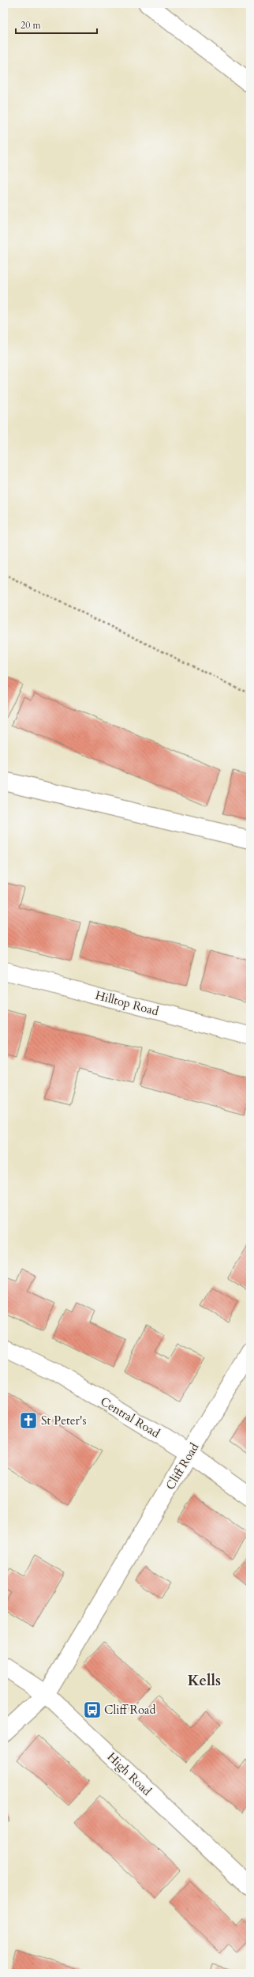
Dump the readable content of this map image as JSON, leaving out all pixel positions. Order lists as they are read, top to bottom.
{
  "streets": {
    "street": [
      "Hilltop Road",
      "Central Road",
      "Cliff Road",
      "High Road"
    ]
  },
  "crossings": [
    ["Central Road", "Cliff Road"],
    ["Cliff Road", "High Road"]
  ],
  "districts": ["Kells"],
  "places": {
    "church": ["St Peter's"],
    "bus stop": ["Cliff Road"]
  },
  "scale_bar": "20 m"
}
